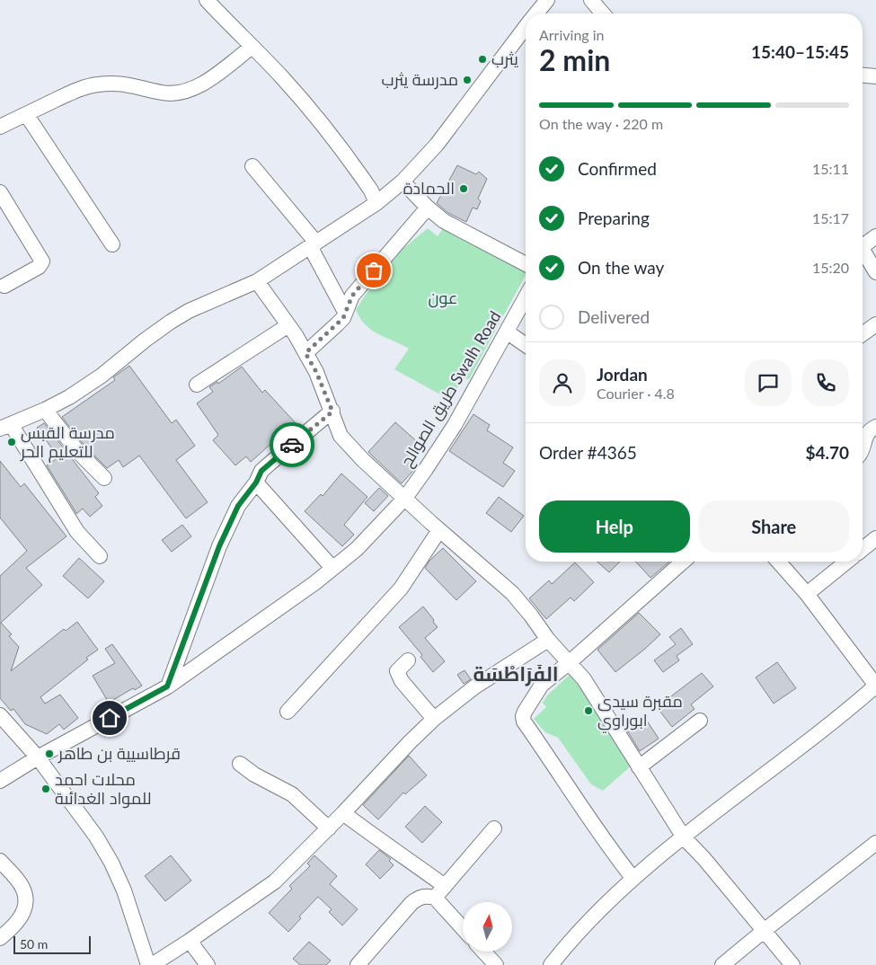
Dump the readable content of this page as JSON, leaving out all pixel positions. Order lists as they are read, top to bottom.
{
  "streets": {
    "street": ["طريق الصوالح Swalh Road"]
  },
  "districts": ["الفَرَاطْسَة"],
  "parks": ["عون"],
  "places": [
    "يثرب",
    "مدرسة يثرب",
    "الحمادة",
    "مدرسة القبس للتعليم الحر",
    "مقبرة سيدى ابوراوي",
    "قرطاسيية بن طاهر",
    "محلات احمد للمواد الغدائىة"
  ],
  "scale_bar": "50 m",
  "north": "top",
  "page": {
    "heading": ["2 min", "Arriving in", "15:40–15:45"],
    "panel": [
      "Jordan",
      "Courier · 4.8",
      "Order #4365",
      "$4.70"
    ],
    "bar": "On the way · 220 m",
    "list": [
      ["Confirmed", "15:11"],
      ["Preparing", "15:17"],
      ["On the way", "15:20"],
      "Delivered"
    ],
    "buttons": ["Help", "Share"],
    "scale": "50 m"
  }
}
